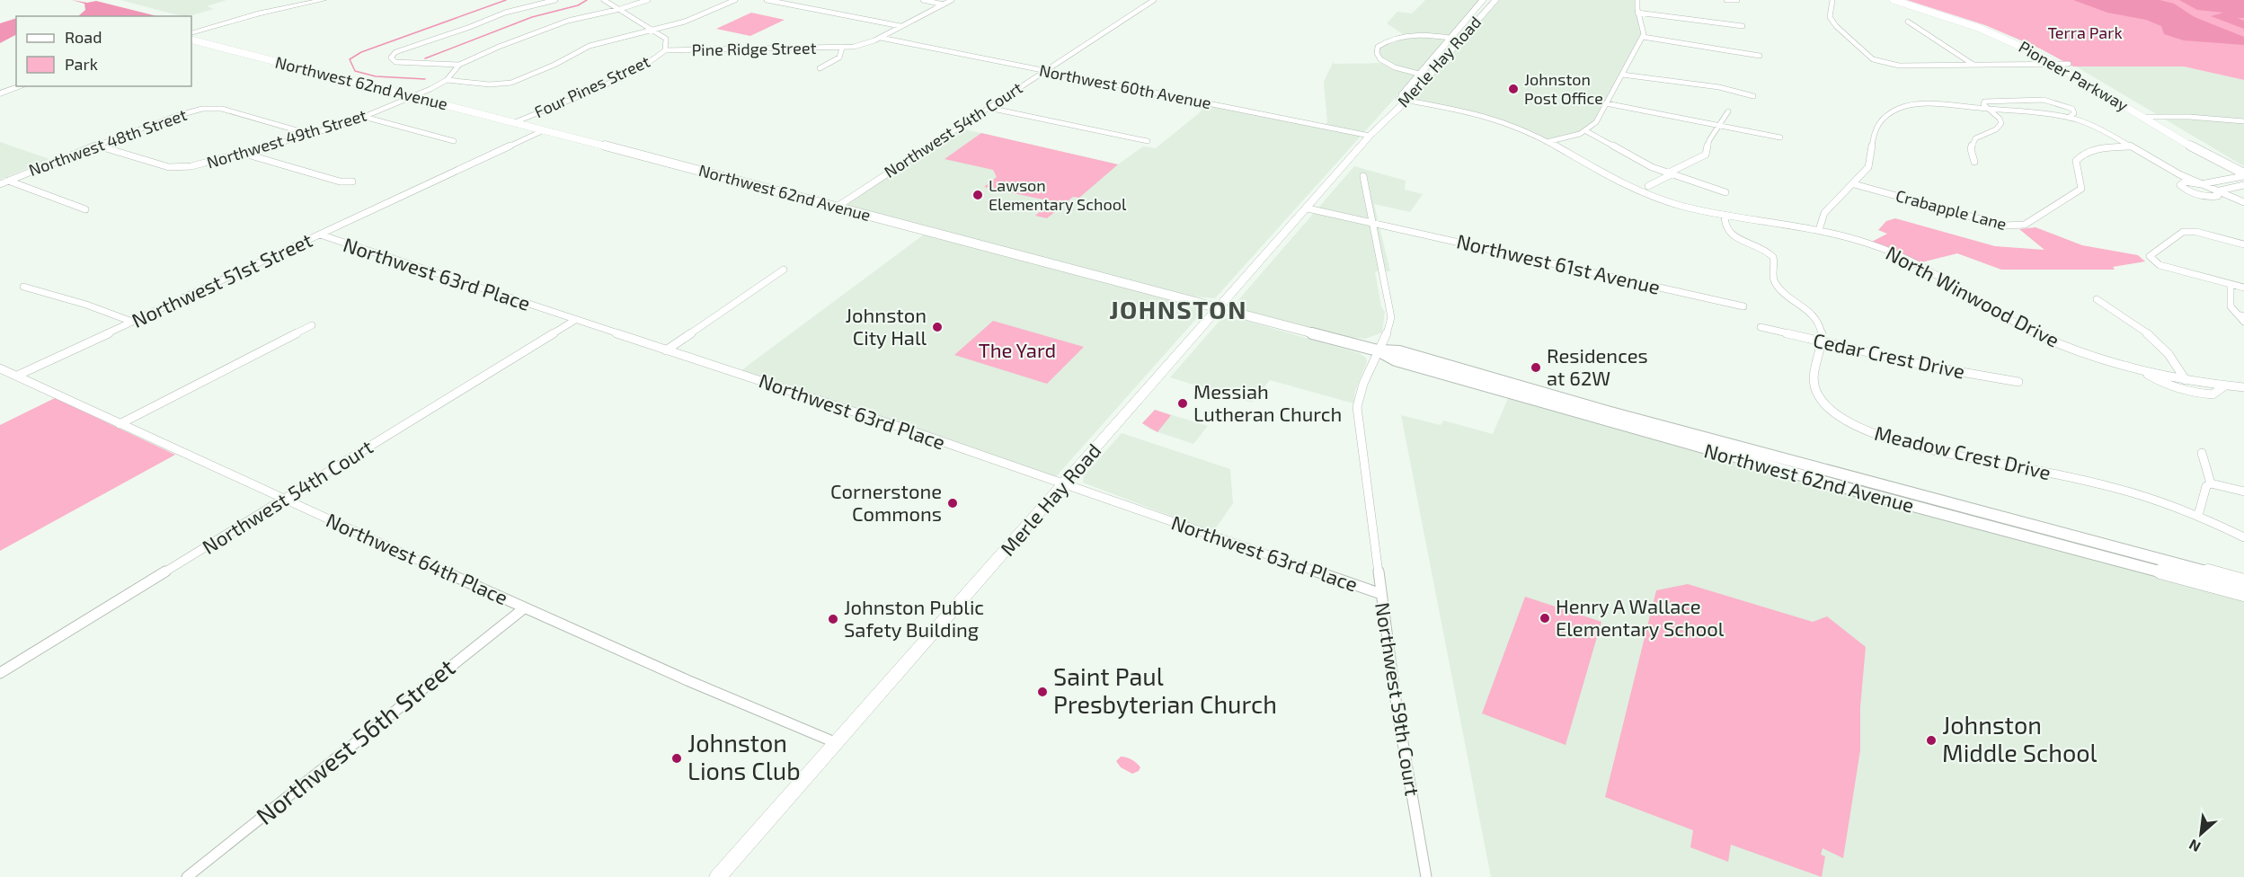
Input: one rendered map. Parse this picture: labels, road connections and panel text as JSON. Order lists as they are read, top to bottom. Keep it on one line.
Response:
{"streets":{"main road":["Merle Hay Road"],"street":["Pine Ridge Street","Pioneer Parkway","Northwest 62nd Avenue","Four Pines Street","Northwest 60th Avenue","Northwest 54th Court","Northwest 49th Street","Northwest 48th Street","Crabapple Lane","Northwest 61st Avenue","Northwest 63rd Place","Northwest 51st Street","North Winwood Drive","Cedar Crest Drive","Meadow Crest Drive","Northwest 64th Place","Northwest 59th Court","Northwest 56th Street"]},"crossings":[["Pine Ridge Street","Four Pines Street"],["Pine Ridge Street","Northwest 60th Avenue"],["Merle Hay Road","Northwest 62nd Avenue"],["Merle Hay Road","Northwest 60th Avenue"],["Merle Hay Road","Northwest 61st Avenue"],["Merle Hay Road","Northwest 63rd Place"],["Merle Hay Road","North Winwood Drive"],["Merle Hay Road","Northwest 64th Place"],["Northwest 62nd Avenue","Four Pines Street"],["Northwest 62nd Avenue","Northwest 54th Court"],["Northwest 62nd Avenue","Northwest 49th Street"],["Northwest 62nd Avenue","Northwest 51st Street"],["Northwest 62nd Avenue","Northwest 59th Court"],["Four Pines Street","Northwest 49th Street"],["Northwest 60th Avenue","Northwest 54th Court"],["Northwest 54th Court","Northwest 63rd Place"],["Northwest 54th Court","Northwest 64th Place"],["Northwest 49th Street","Northwest 48th Street"],["Northwest 61st Avenue","Northwest 59th Court"],["Northwest 63rd Place","Northwest 51st Street"],["Northwest 63rd Place","Northwest 59th Court"],["Northwest 51st Street","Northwest 64th Place"],["Cedar Crest Drive","Meadow Crest Drive"],["Northwest 64th Place","Northwest 56th Street"]],"districts":["JOHNSTON"],"parks":["Terra Park","The Yard"],"places":["Johnston Post Office","Lawson Elementary School","Johnston City Hall","Residences at 62W","Messiah Lutheran Church","Cornerstone Commons","Henry A Wallace Elementary School","Johnston Public Safety Building","Saint Paul Presbyterian Church","Johnston Middle School","Johnston Lions Club"],"legend":["Road","Park"],"north":"bottom left"}
